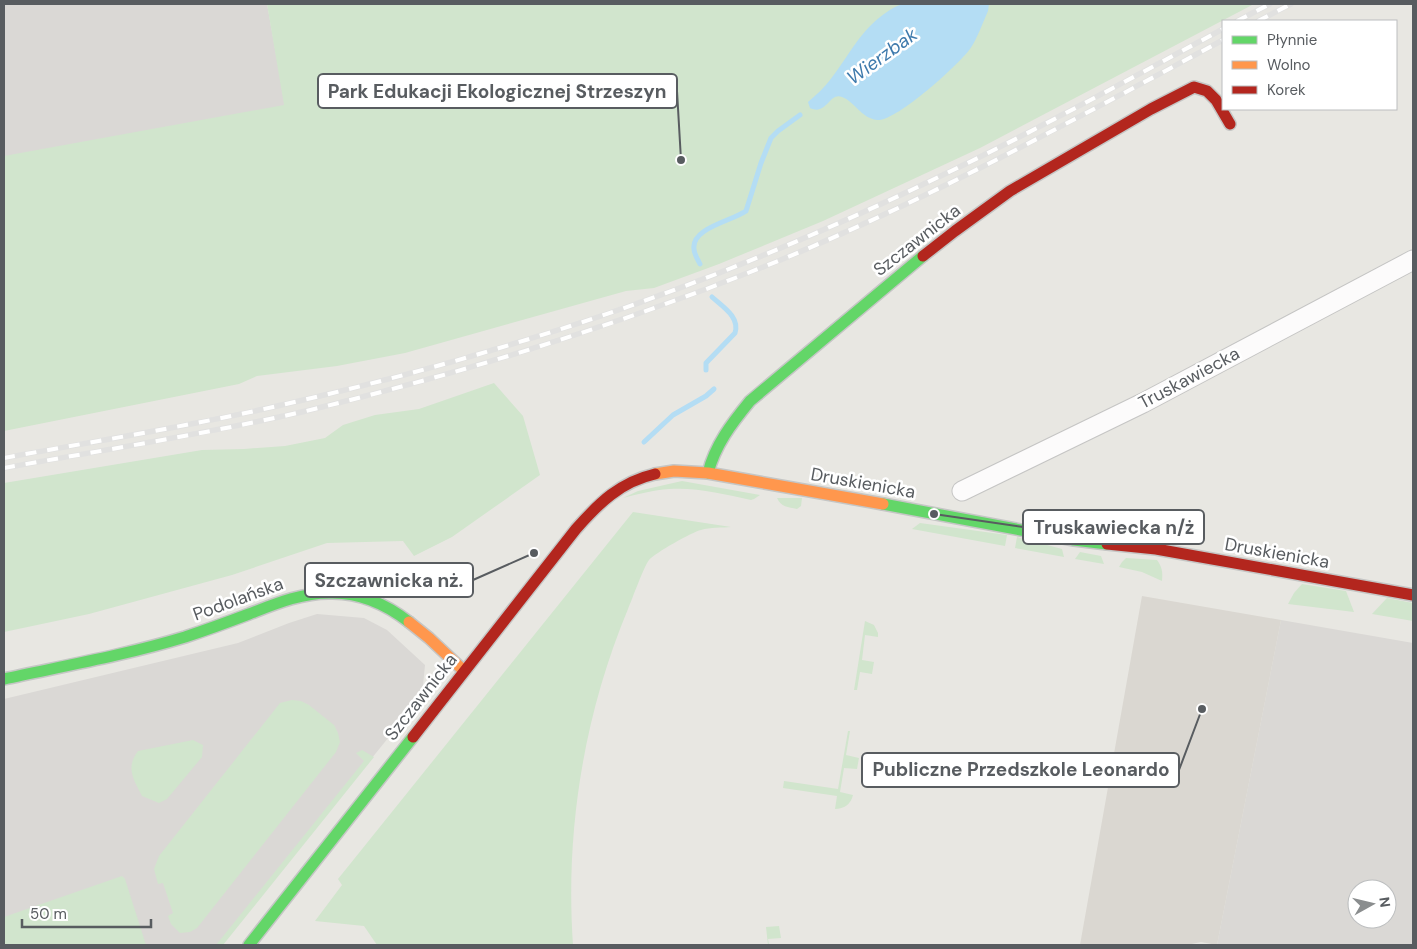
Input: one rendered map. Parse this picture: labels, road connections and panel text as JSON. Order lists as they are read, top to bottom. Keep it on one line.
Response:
{"streets":{"street":["Szczawnicka","Truskawiecka","Druskienicka","Podolańska"]},"crossings":[["Szczawnicka","Druskienicka"],["Szczawnicka","Podolańska"]],"water":["Wierzbak"],"places":["Park Edukacji Ekologicznej Strzeszyn","Truskawiecka n/ż","Szczawnicka nż.","Publiczne Przedszkole Leonardo"],"legend":["Płynnie","Wolno","Korek"],"scale_bar":"50 m","north":"right"}
